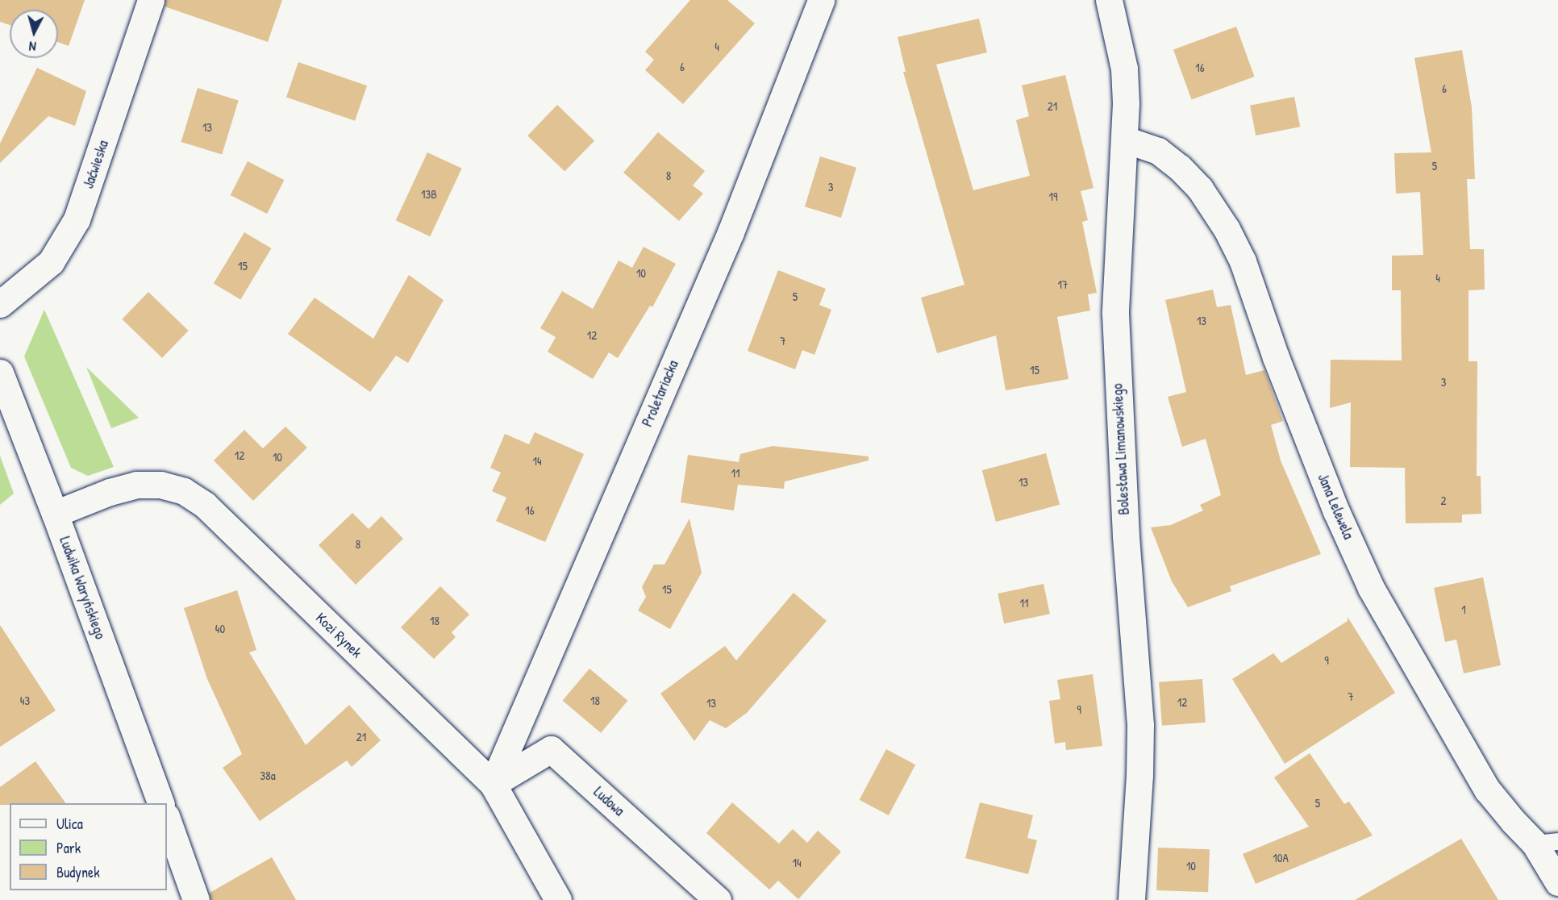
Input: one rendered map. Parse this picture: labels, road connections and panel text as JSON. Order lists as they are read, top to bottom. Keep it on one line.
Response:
{"streets":{"street":["Jaćwieska","Proletariacka","Bolesława Limanowskiego","Jana Lelewela","Ludwika Waryńskiego","Kozi Rynek","Ludowa"]},"crossings":[["Proletariacka","Kozi Rynek"],["Proletariacka","Ludowa"],["Bolesława Limanowskiego","Jana Lelewela"],["Ludwika Waryńskiego","Kozi Rynek"],["Kozi Rynek","Ludowa"]],"house_numbers":["4","6","16","6","21","13","5","8","3","13B","19","15","10","4","17","5","13","12","7","15","3","12","10","14","11","13","2","16","8","15","11","1","18","40","9","7","43","18","12","13","9","21","38a","5","10A","14","10"],"legend":["Ulica","Park","Budynek"],"north":"bottom"}
